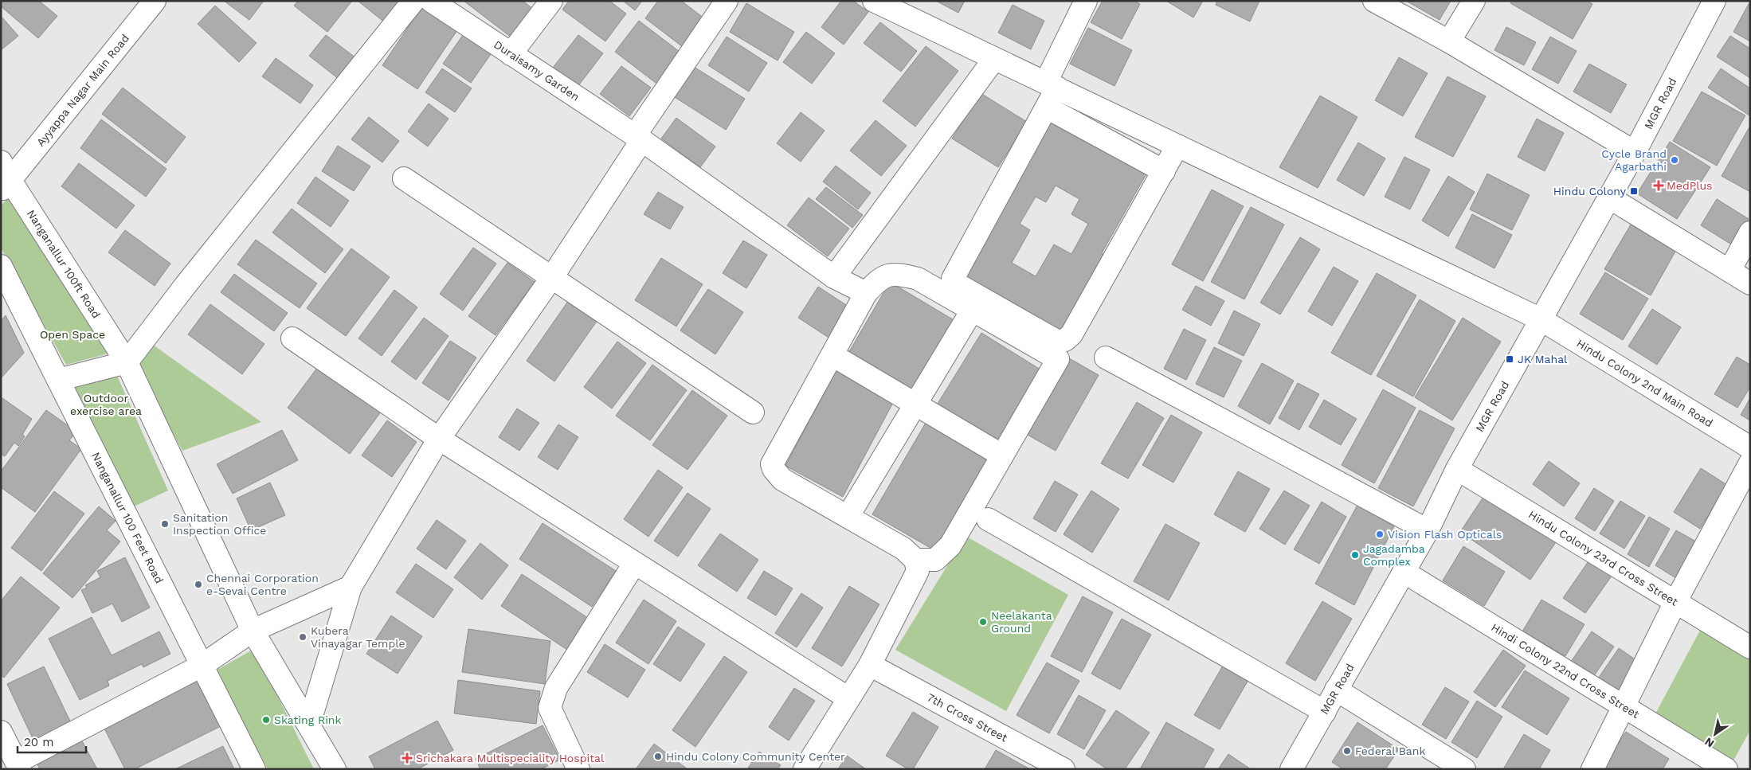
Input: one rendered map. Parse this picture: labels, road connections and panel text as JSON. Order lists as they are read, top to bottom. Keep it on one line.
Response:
{"streets":{"street":["Duraisamy Garden","Ayyappa Nagar Main Road","MGR Road","Nanganallur 100ft Road","Hindu Colony 2nd Main Road","Nanganallur 100 Feet Road","Hindu Colony 23rd Cross Street","Hindi Colony 22nd Cross Street","7th Cross Street"]},"crossings":[["Ayyappa Nagar Main Road","Nanganallur 100ft Road"],["MGR Road","Hindu Colony 2nd Main Road"],["MGR Road","Hindu Colony 23rd Cross Street"],["MGR Road","Hindi Colony 22nd Cross Street"]],"parks":["Open Space","Outdoor exercise area"],"places":{"other":["Cycle Brand Agarbathi","Sanitation Inspection Office","Vision Flash Opticals","Jagadamba Complex","Chennai Corporation e-Sevai Centre","Neelakanta Ground","Kubera Vinayagar Temple","Skating Rink","Federal Bank","Hindu Colony Community Center"],"health":["MedPlus","Srichakara Multispeciality Hospital"],"transit":["Hindu Colony","JK Mahal"]},"scale_bar":"20 m","north":"bottom left"}
